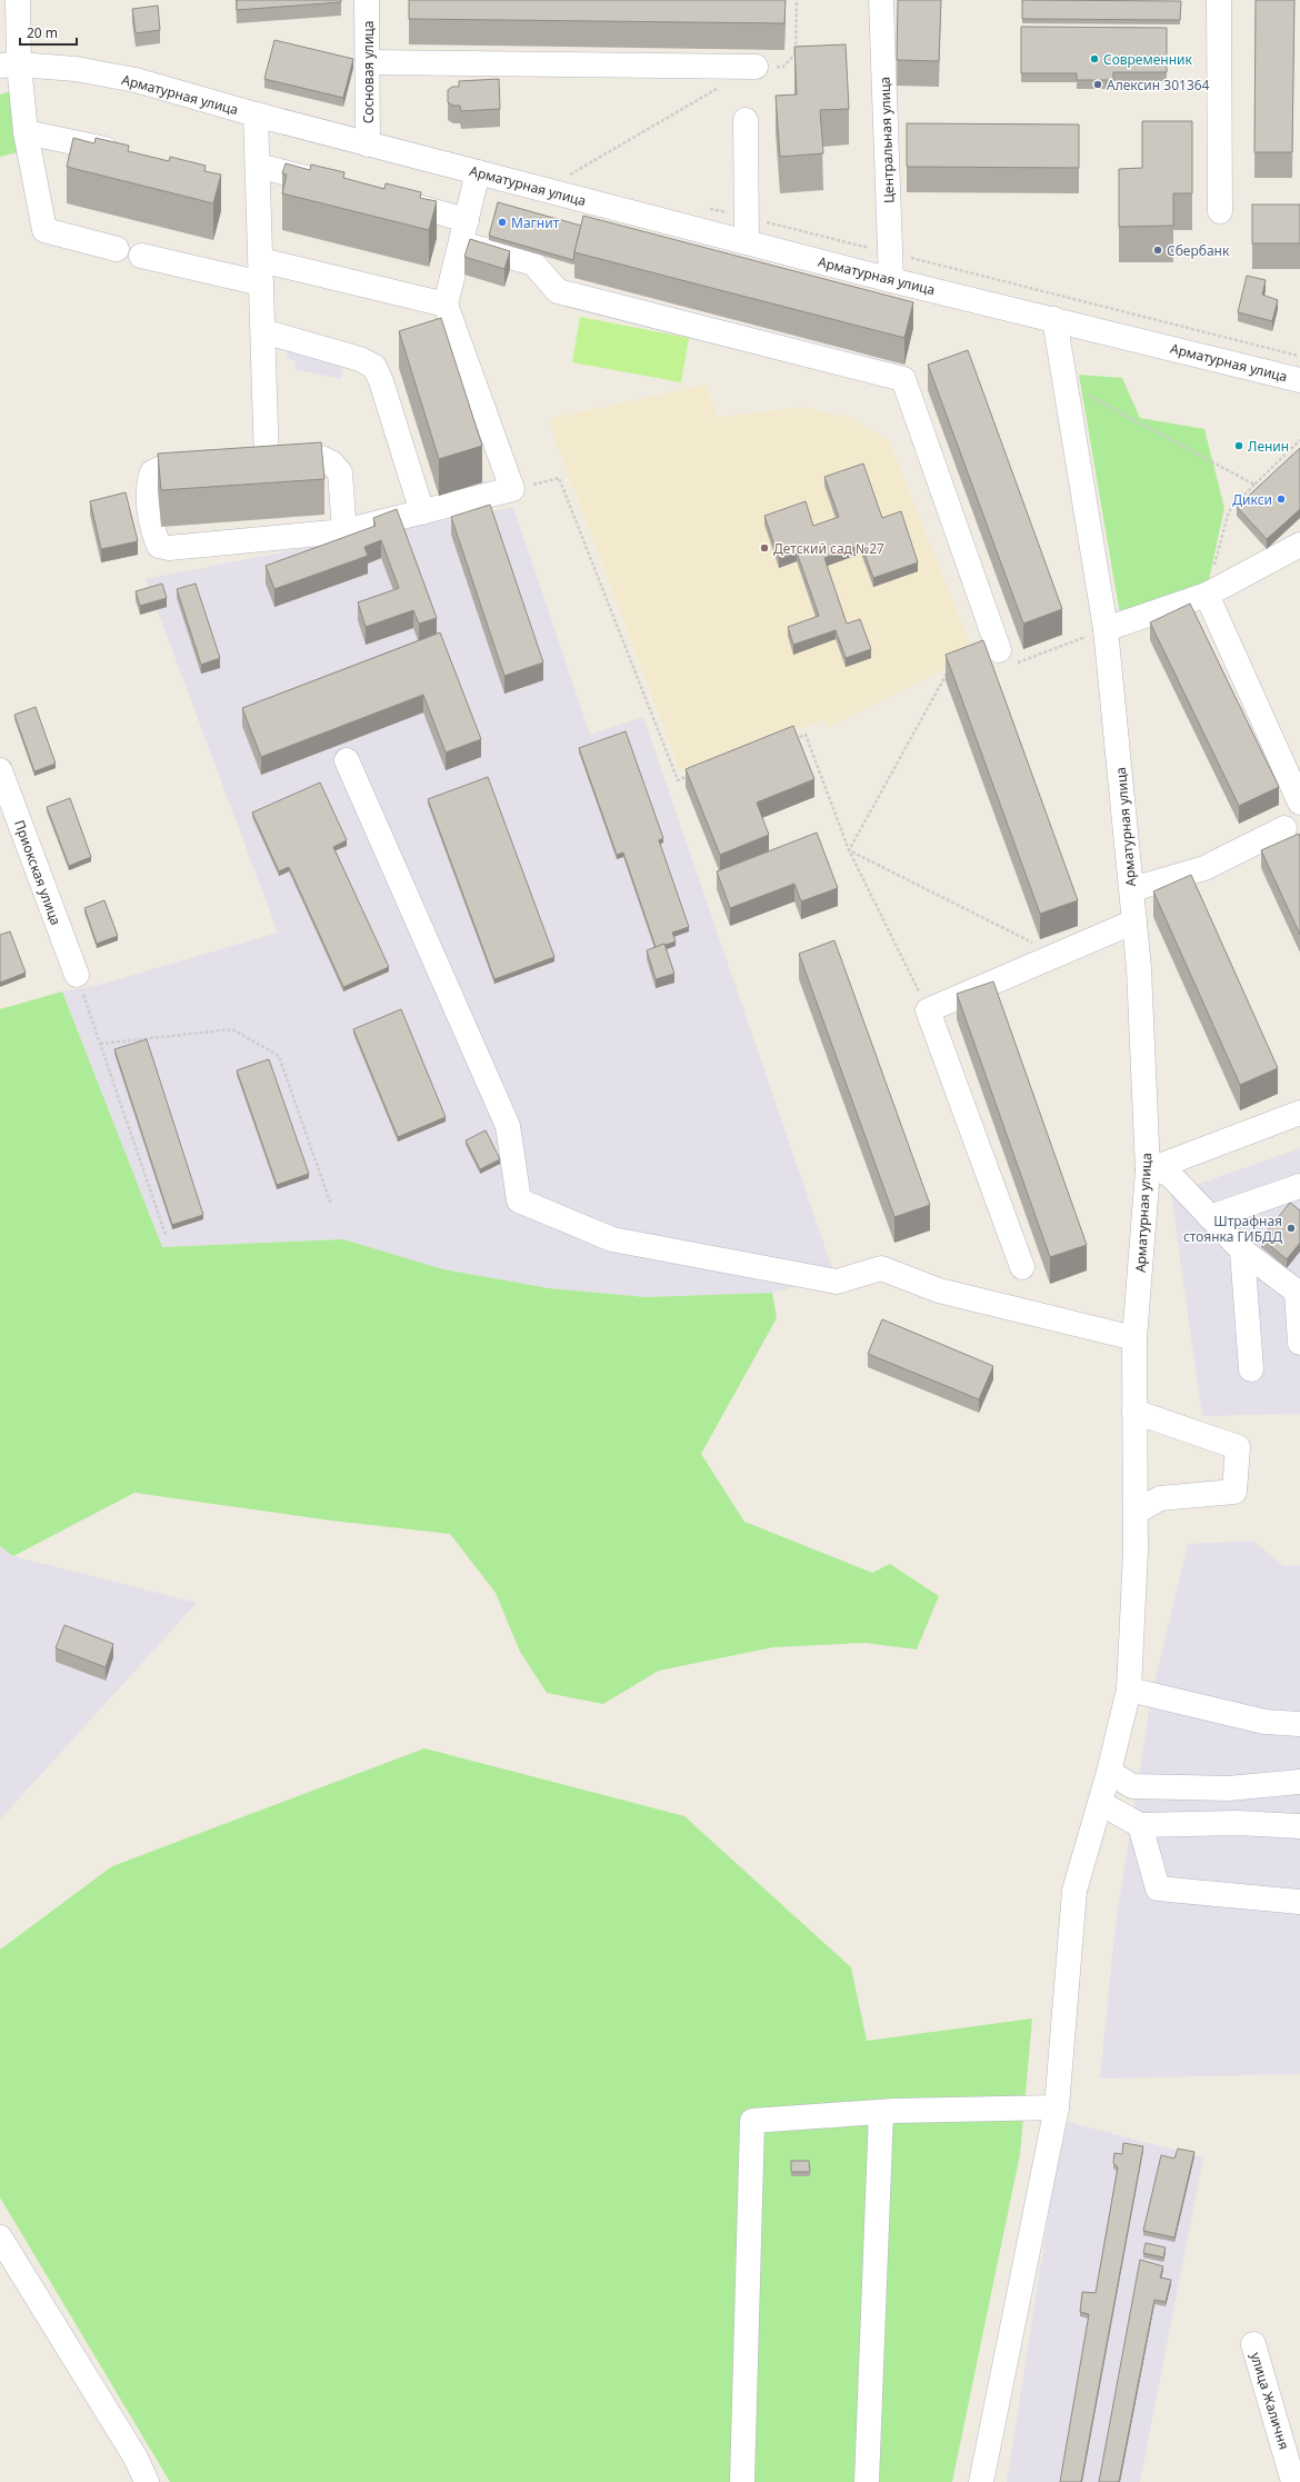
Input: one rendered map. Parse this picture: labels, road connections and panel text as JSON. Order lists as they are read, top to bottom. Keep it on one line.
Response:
{"streets":{"street":["Сосновая улица","Арматурная улица","Центральная улица","Приокская улица","улица Жаличня"]},"crossings":[["Сосновая улица","Арматурная улица"],["Арматурная улица","Центральная улица"]],"places":["Современник","Алексин 301364","Магнит","Сбербанк","Ленин","Дикси","Детский сад №27","Штрафная стоянка ГИБДД"],"scale_bar":"20 m"}
